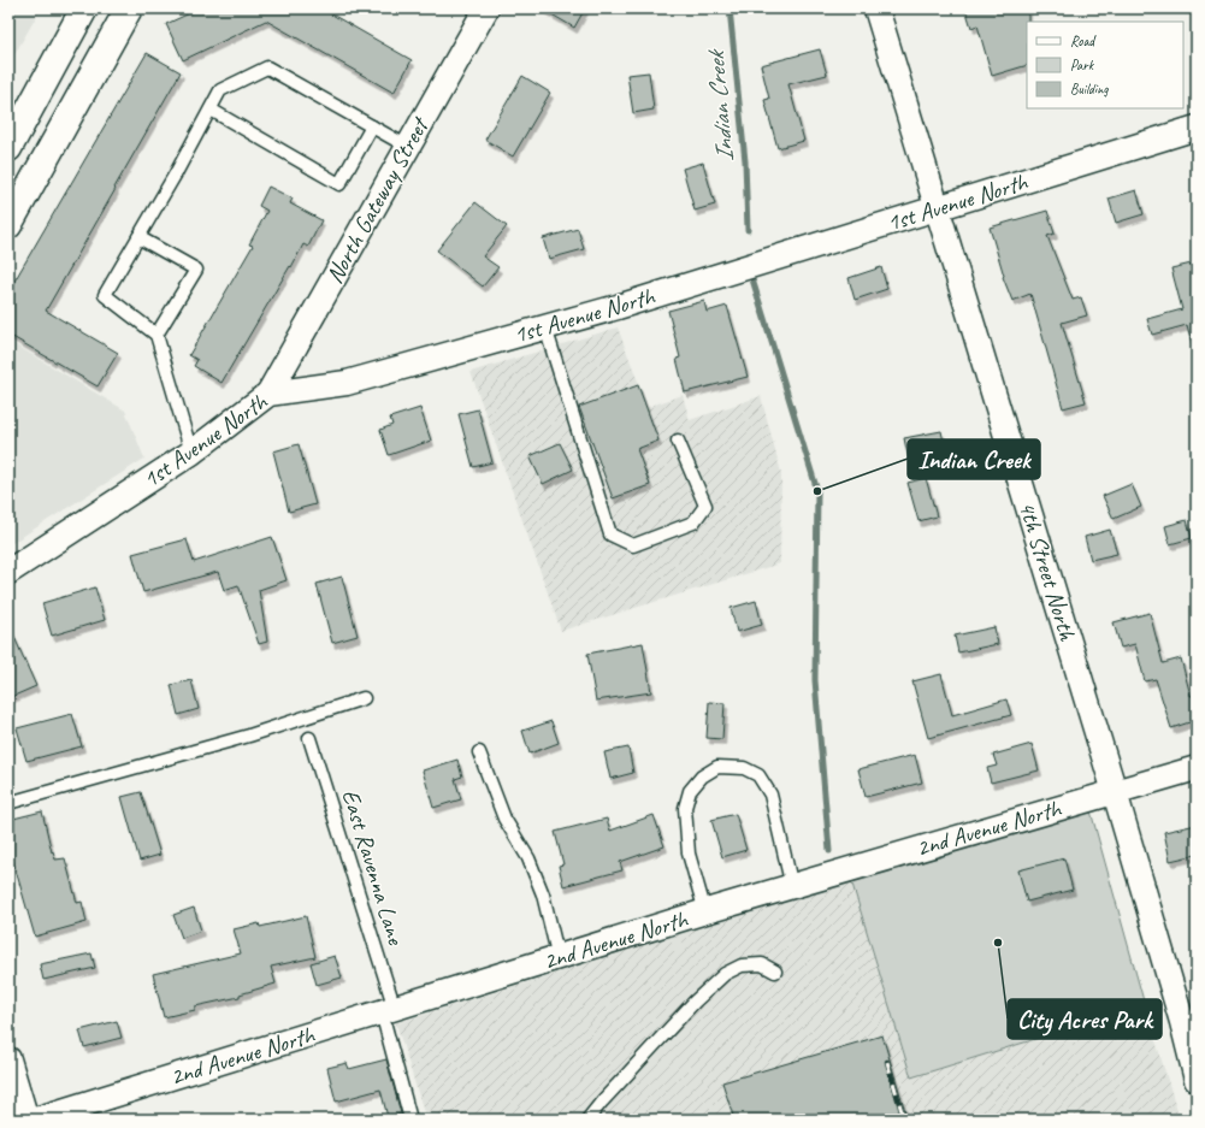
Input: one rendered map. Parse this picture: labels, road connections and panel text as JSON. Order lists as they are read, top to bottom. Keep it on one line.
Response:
{"streets":{"street":["North Gateway Street","1st Avenue North","4th Street North","2nd Avenue North"],"lane":["East Ravenna Lane"]},"crossings":[["North Gateway Street","1st Avenue North"],["1st Avenue North","4th Street North"],["4th Street North","2nd Avenue North"],["2nd Avenue North","East Ravenna Lane"]],"water":["Indian Creek"],"places":["Indian Creek","City Acres Park"],"legend":["Road","Park","Building"]}
